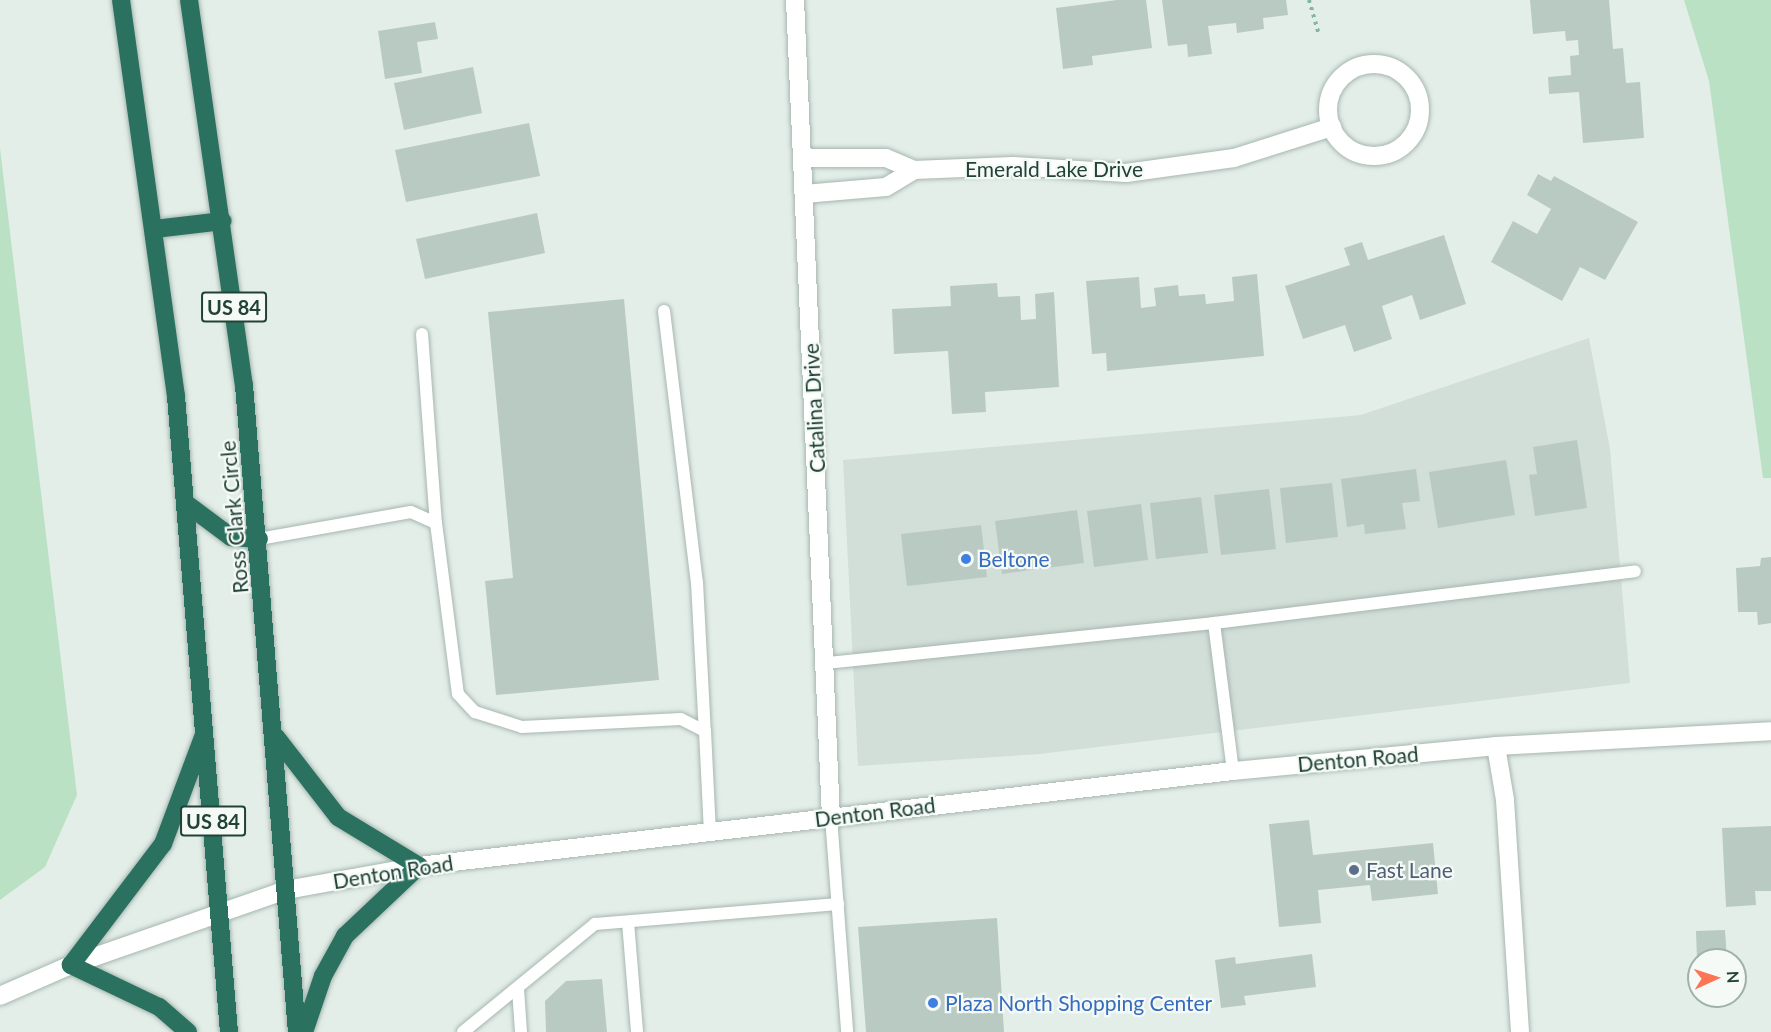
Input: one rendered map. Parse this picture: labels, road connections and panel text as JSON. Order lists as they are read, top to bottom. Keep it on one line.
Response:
{"streets":{"highway":["US 84","Ross Clark Circle"],"street":["Emerald Lake Drive","Catalina Drive","Denton Road"]},"crossings":[["Emerald Lake Drive","Catalina Drive"],["US 84","Denton Road"],["Catalina Drive","Denton Road"],["Ross Clark Circle","Denton Road"]],"places":["Beltone","Fast Lane","Plaza North Shopping Center"],"north":"right"}
